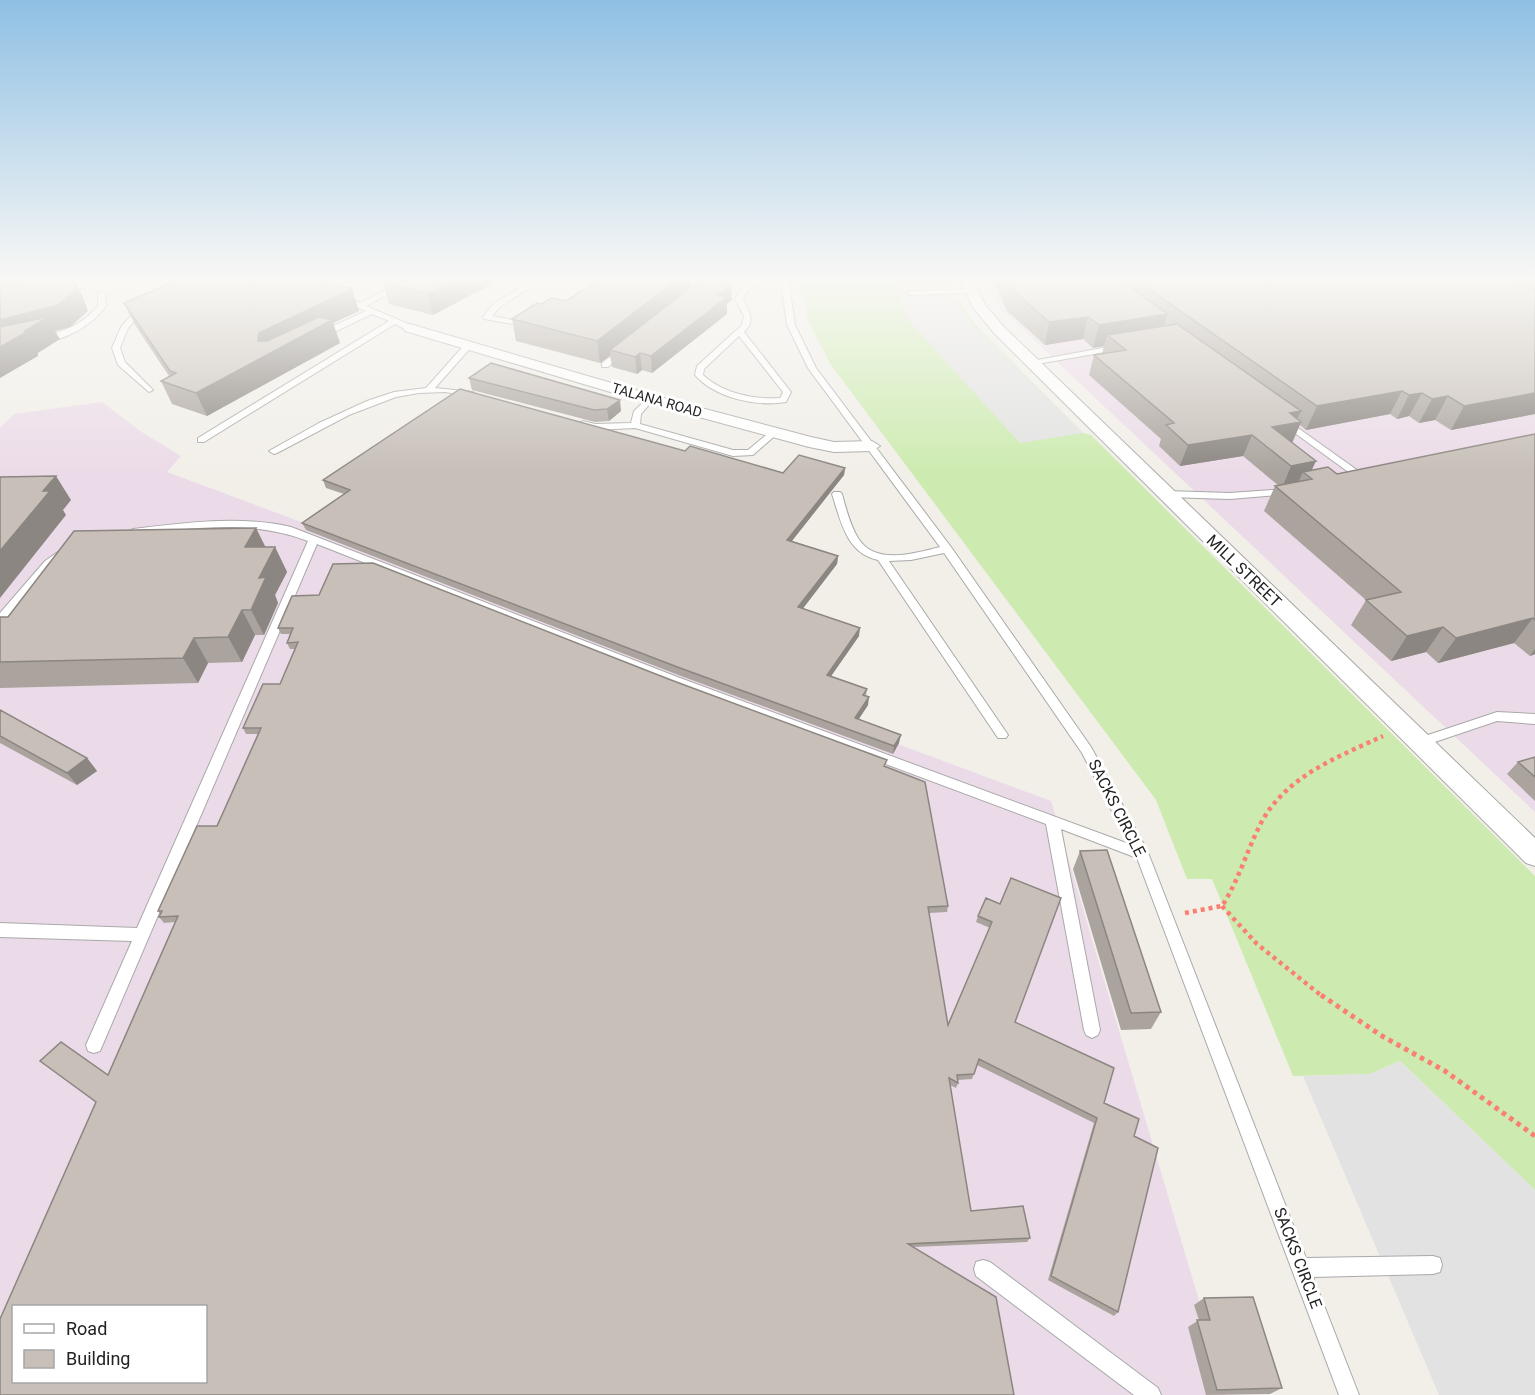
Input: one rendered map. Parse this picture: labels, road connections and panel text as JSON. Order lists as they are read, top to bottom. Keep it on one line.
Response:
{"streets":{"street":["TALANA ROAD","MILL STREET"],"lane":["SACKS CIRCLE"]},"crossings":[["TALANA ROAD","SACKS CIRCLE"]],"legend":["Road","Building"]}
